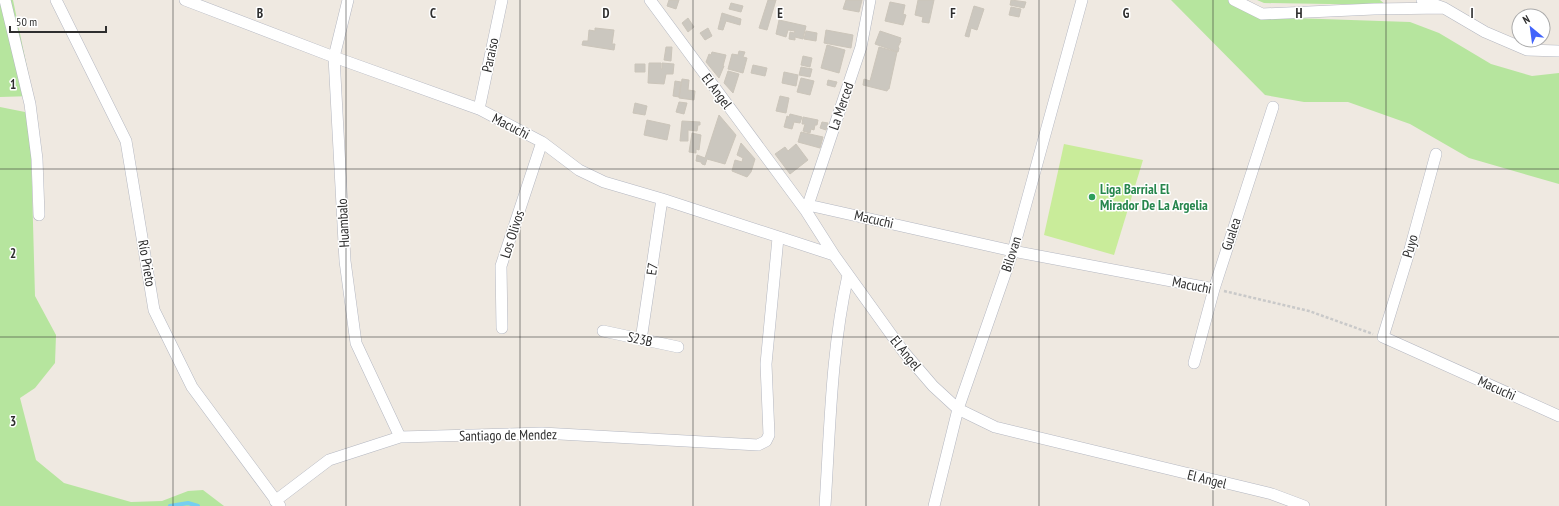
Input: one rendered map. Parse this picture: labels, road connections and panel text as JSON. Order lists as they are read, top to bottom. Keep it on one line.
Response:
{"streets":{"street":["Paraiso","El Angel","La Merced","Macuchi","Huambalo","Los Olivos","Gualea","Puyo","Bilovan","Río Prieto","E7","S23B","Santiago de Mendez"]},"crossings":[["Paraiso","Macuchi"],["El Angel","La Merced"],["El Angel","Macuchi"],["El Angel","Bilovan"],["La Merced","Macuchi"],["Macuchi","Huambalo"],["Macuchi","Los Olivos"],["Macuchi","Gualea"],["Macuchi","Puyo"],["Macuchi","Bilovan"],["Macuchi","E7"],["Macuchi","Santiago de Mendez"],["Huambalo","Santiago de Mendez"],["Río Prieto","Santiago de Mendez"],["E7","S23B"]],"places":["Liga Barrial El Mirador De La Argelia"],"scale_bar":"50 m","north":"top left","grid":{"columns":["B","C","D","E","F","G","H","I"],"rows":["1","2","3"]}}
